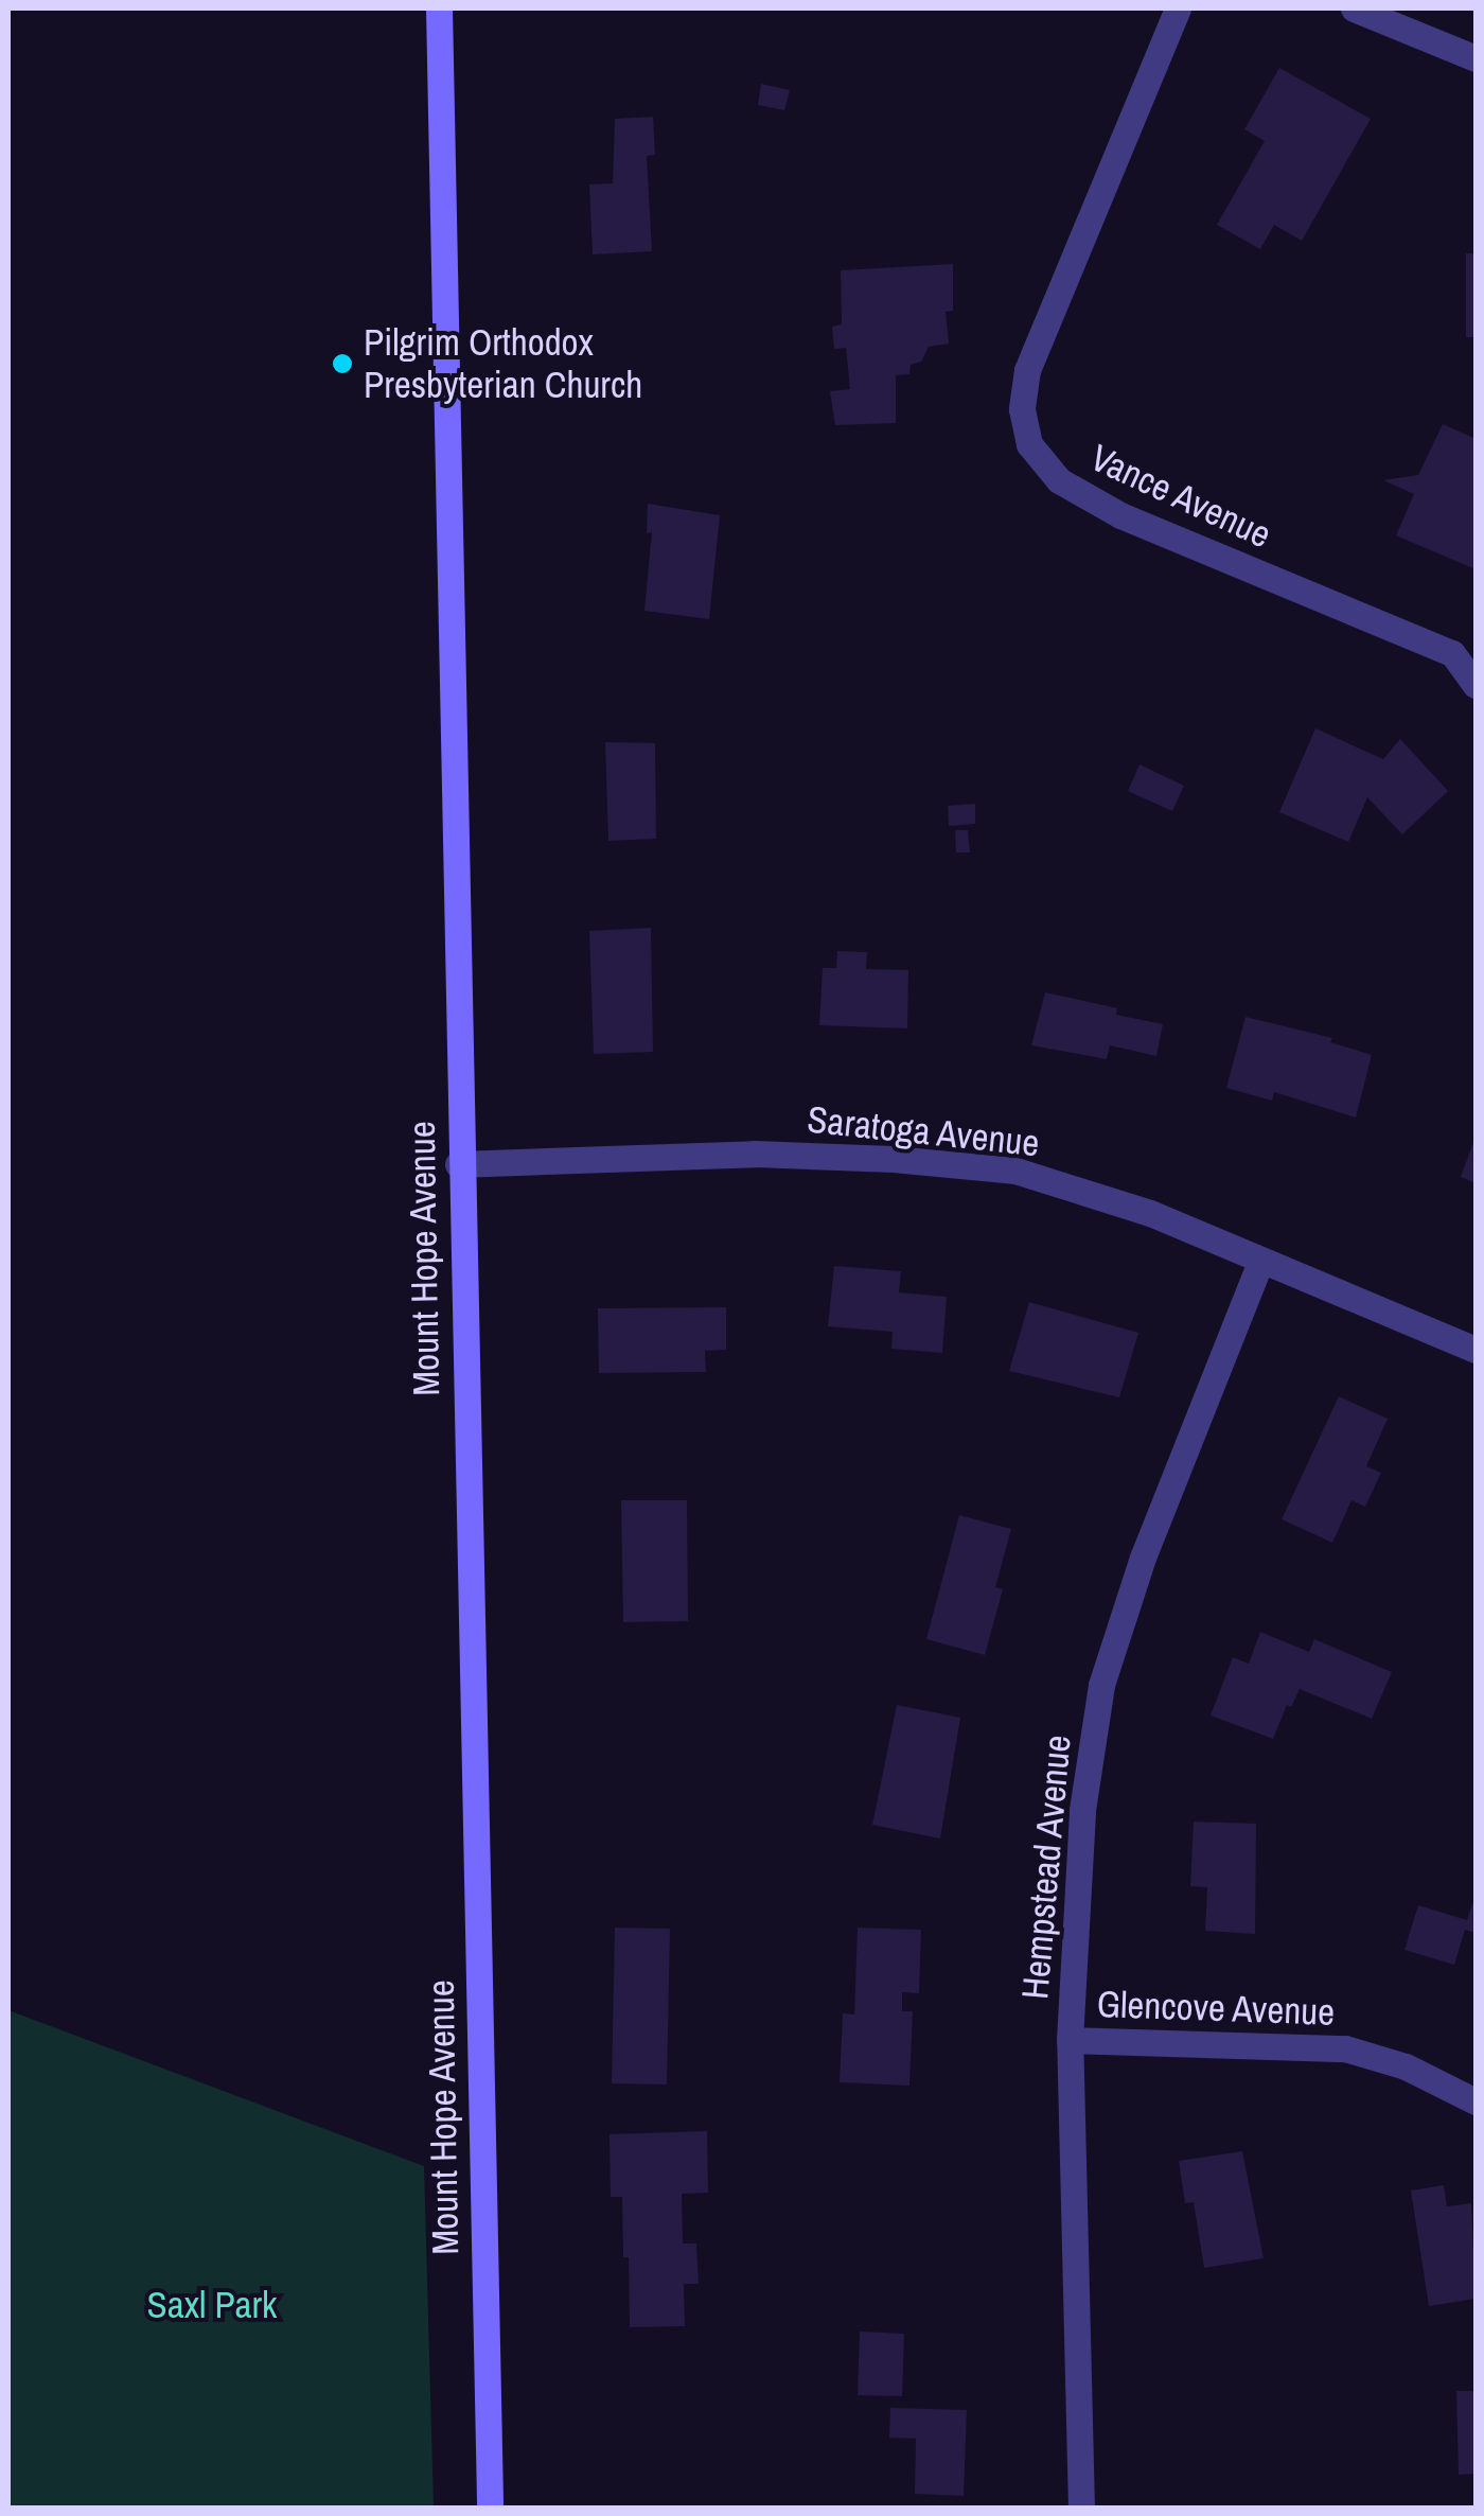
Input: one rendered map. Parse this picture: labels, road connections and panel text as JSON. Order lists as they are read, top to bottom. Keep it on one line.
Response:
{"streets":{"street":["Vance Avenue","Saratoga Avenue","Mount Hope Avenue","Hempstead Avenue","Glencove Avenue"]},"crossings":[["Saratoga Avenue","Mount Hope Avenue"],["Saratoga Avenue","Hempstead Avenue"],["Hempstead Avenue","Glencove Avenue"]],"parks":["Saxl Park"],"places":["Pilgrim Orthodox Presbyterian Church"]}
